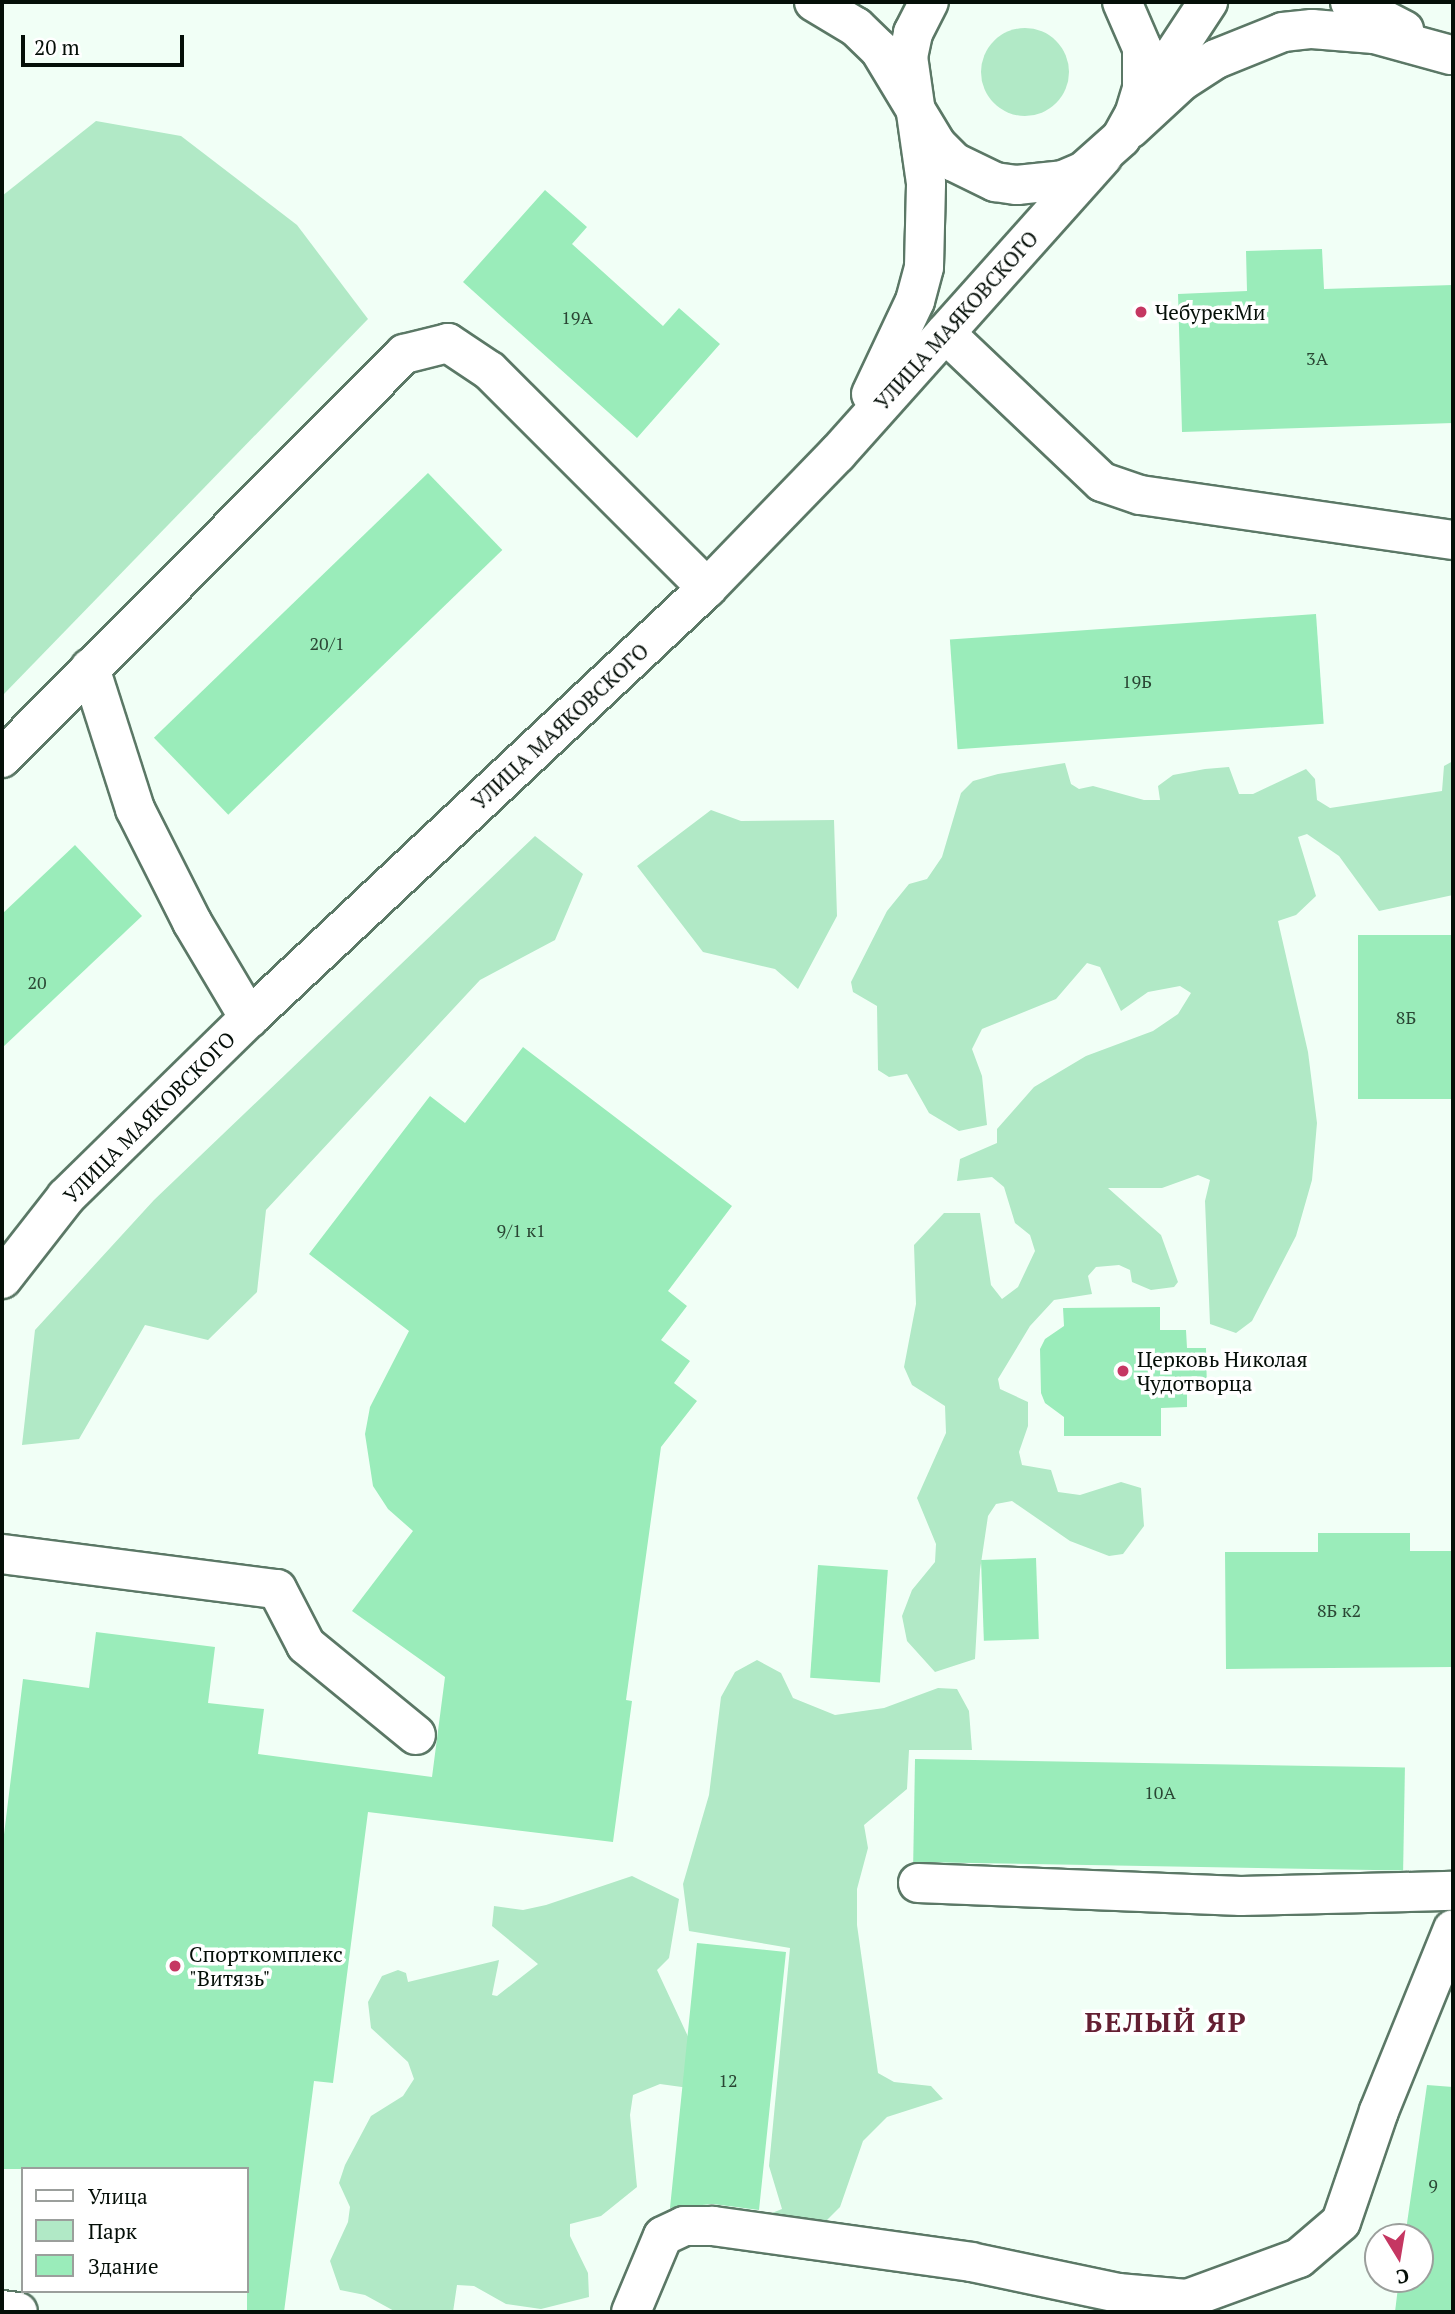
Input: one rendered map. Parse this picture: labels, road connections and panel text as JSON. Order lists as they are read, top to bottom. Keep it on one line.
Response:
{"streets":{"street":["УЛИЦА МАЯКОВСКОГО"]},"districts":["БЕЛЫЙ ЯР"],"places":["ЧебурекМи","Церковь Николая Чудотворца","Спорткомплекс \"Витязь\""],"house_numbers":["19А","3А","20/1","19Б","20","8Б","9/1 к1","8Б к2","10А","12","9"],"legend":["Улица","Парк","Здание"],"scale_bar":"20 m","north":"bottom"}
